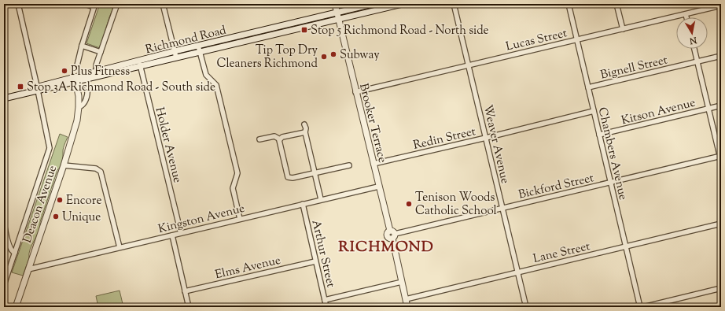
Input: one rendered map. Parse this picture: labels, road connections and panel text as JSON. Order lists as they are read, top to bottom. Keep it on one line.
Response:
{"streets":{"main road":["Richmond Road","Brooker Terrace","Deacon Avenue"],"street":["Lucas Street","Bignell Street","Kitson Avenue","Redin Street","Weaver Avenue","Holder Avenue","Chambers Avenue","Bickford Street","Kingston Avenue","Lane Street","Arthur Street","Elms Avenue"]},"crossings":[["Richmond Road","Brooker Terrace"],["Richmond Road","Holder Avenue"],["Richmond Road","Deacon Avenue"],["Lucas Street","Brooker Terrace"],["Lucas Street","Weaver Avenue"],["Lucas Street","Chambers Avenue"],["Bignell Street","Chambers Avenue"],["Kitson Avenue","Chambers Avenue"],["Brooker Terrace","Redin Street"],["Brooker Terrace","Bickford Street"],["Brooker Terrace","Kingston Avenue"],["Brooker Terrace","Lane Street"],["Redin Street","Weaver Avenue"],["Redin Street","Chambers Avenue"],["Weaver Avenue","Bickford Street"],["Weaver Avenue","Lane Street"],["Holder Avenue","Kingston Avenue"],["Chambers Avenue","Bickford Street"],["Chambers Avenue","Lane Street"],["Deacon Avenue","Kingston Avenue"],["Kingston Avenue","Arthur Street"],["Arthur Street","Elms Avenue"]],"districts":["RICHMOND"],"places":{"transit":["Stop 5 Richmond Road - North side","Stop 3A Richmond Road - South side"],"other":["Subway","Tip Top Dry Cleaners Richmond","Plus Fitness","Encore","Tenison Woods Catholic School","Unique"]},"north":"bottom"}
